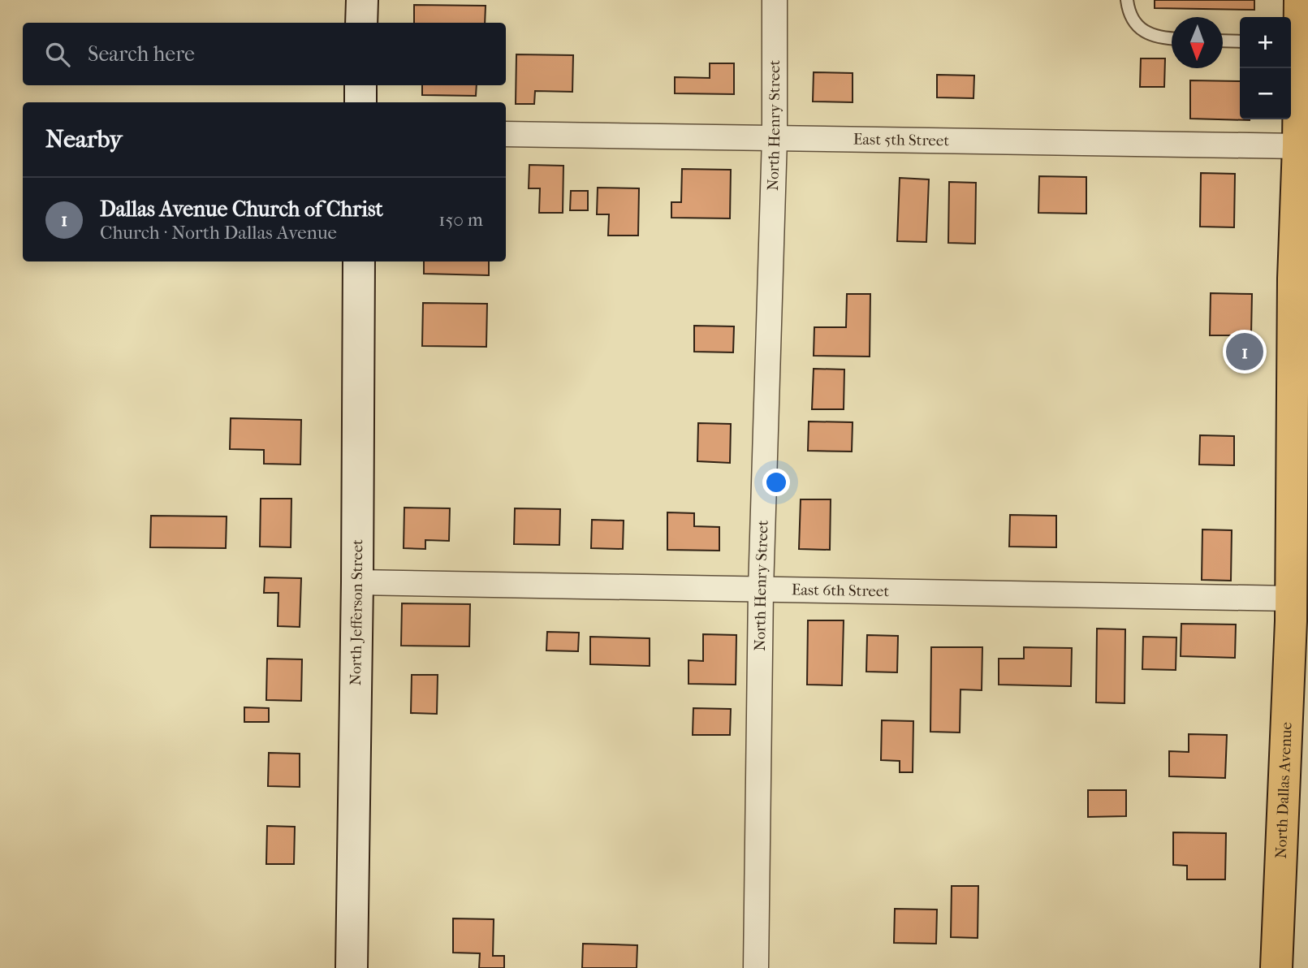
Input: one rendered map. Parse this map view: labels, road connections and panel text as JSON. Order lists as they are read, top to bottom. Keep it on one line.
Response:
{"streets":{"main road":["North Dallas Avenue"],"street":["North Henry Street","East 5th Street","East 6th Street","North Jefferson Street"]},"crossings":[["North Henry Street","East 5th Street"],["North Henry Street","East 6th Street"],["East 5th Street","North Dallas Avenue"],["East 6th Street","North Jefferson Street"],["East 6th Street","North Dallas Avenue"]],"north":"bottom","page":{"map_buttons":["+","−"],"search":"Search here","heading":"Nearby","list":[{"mark":"1","name":"Dallas Avenue Church of Christ","note":"Church · North Dallas Avenue","value":"150 m"}],"pins":"1"}}
